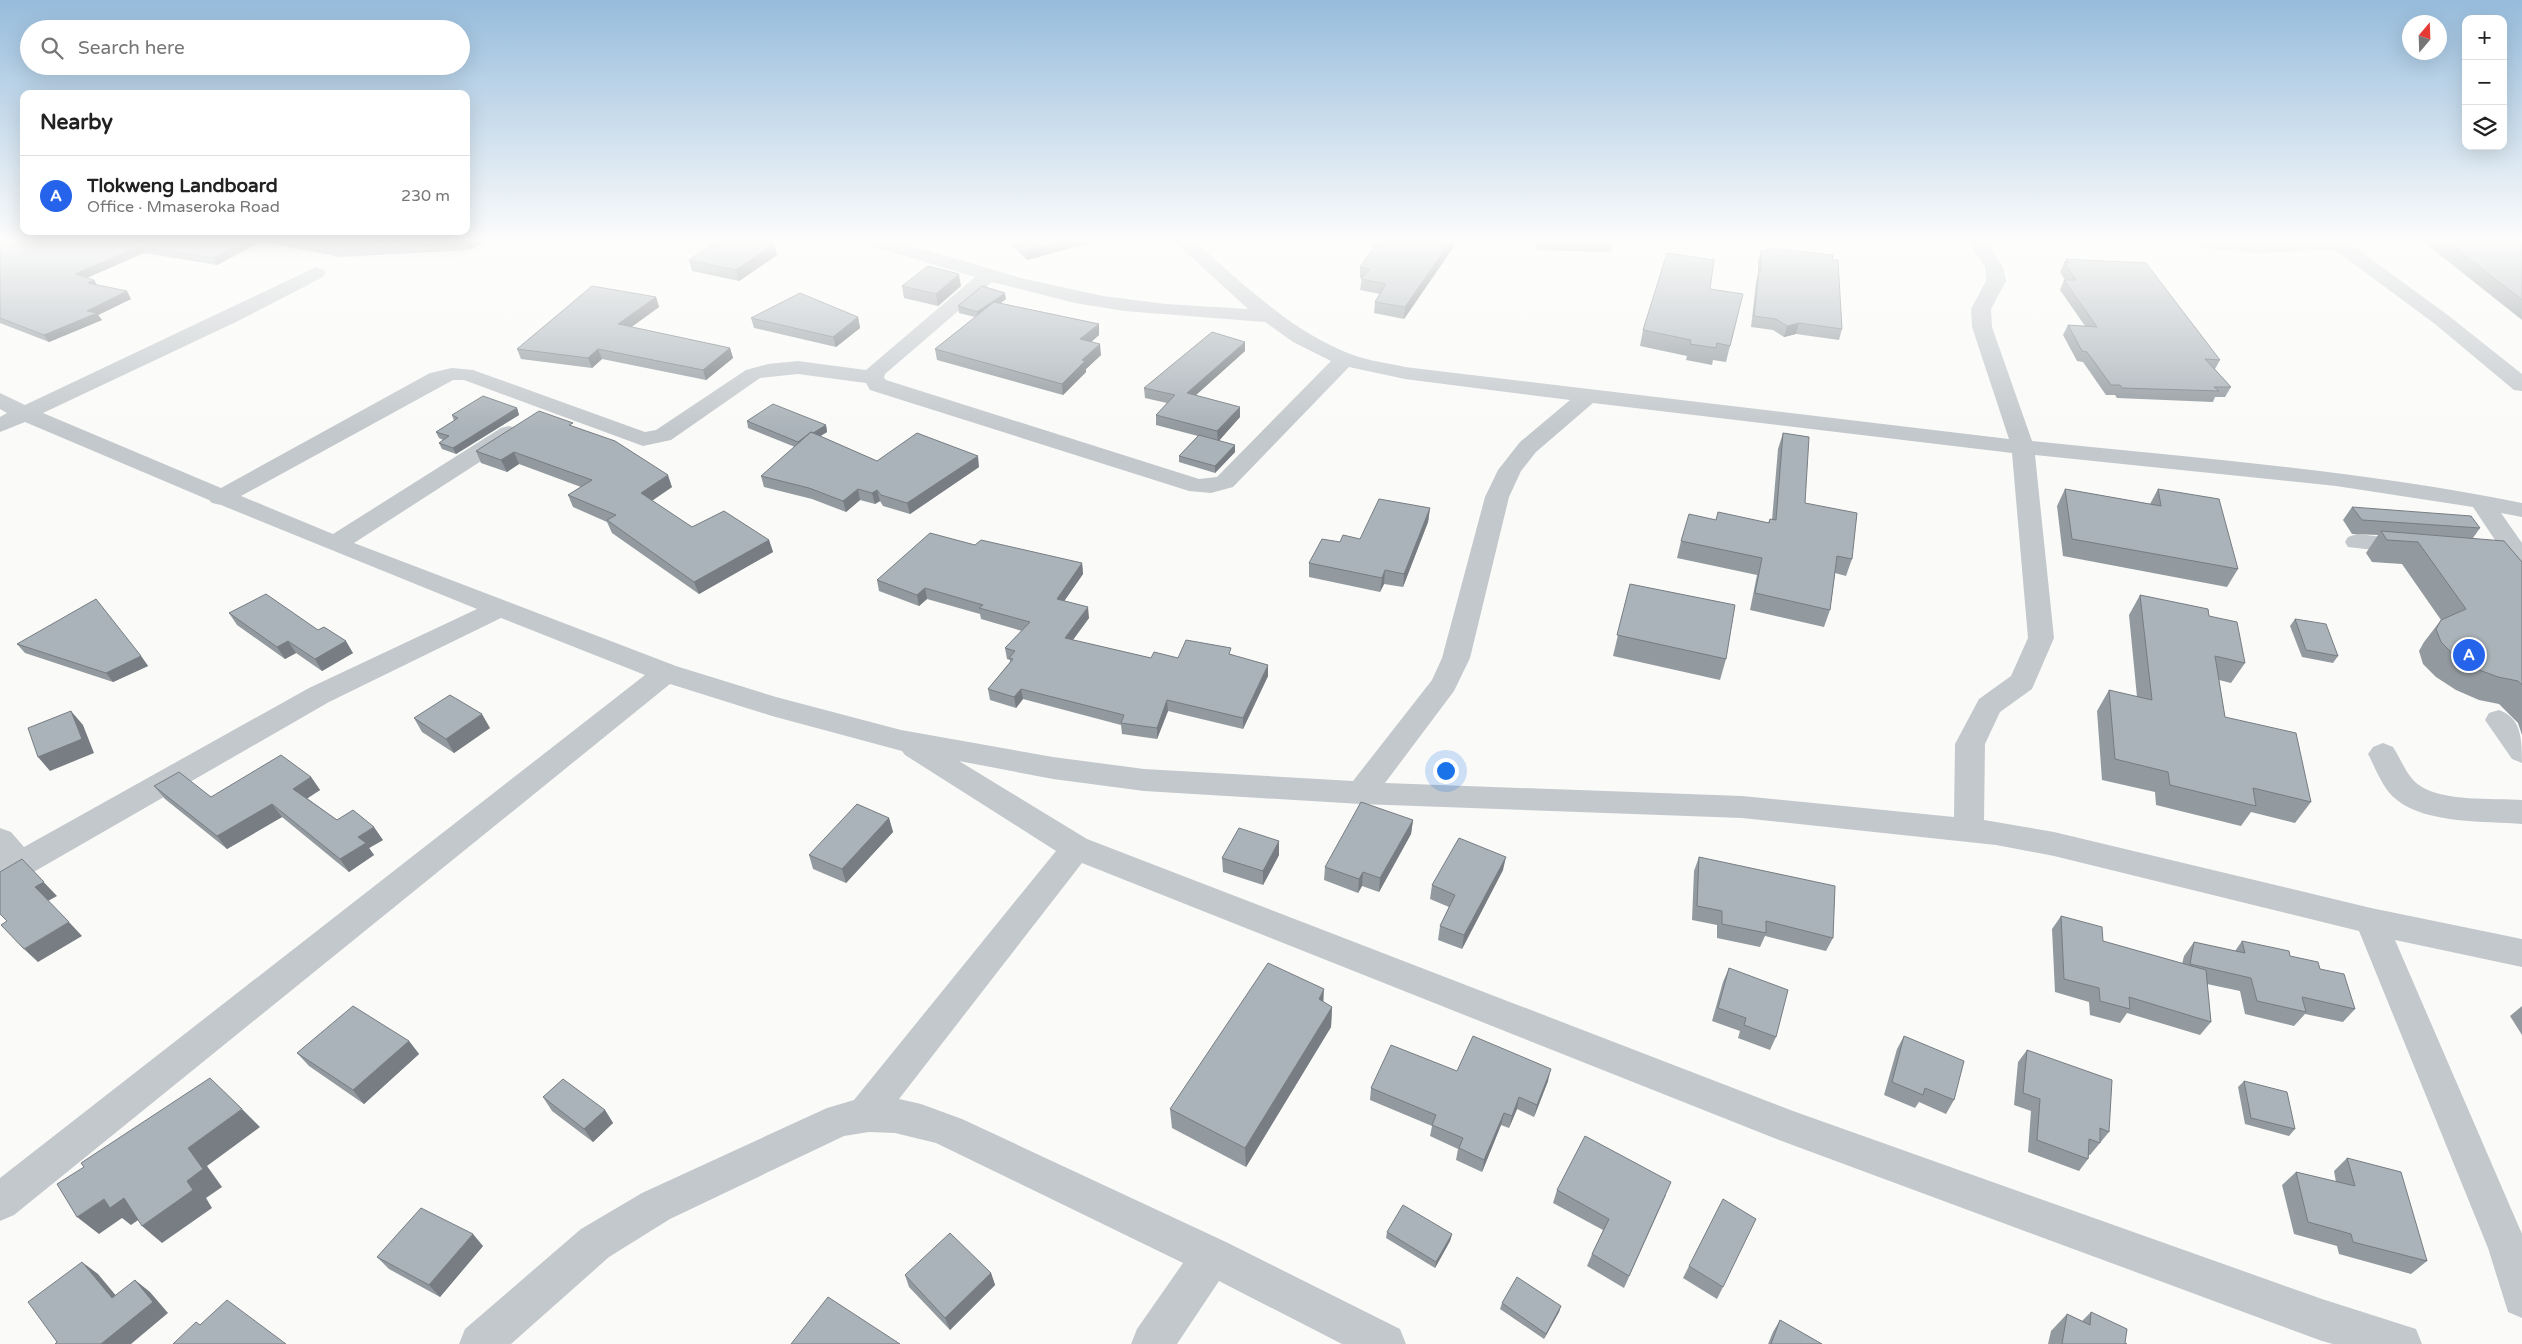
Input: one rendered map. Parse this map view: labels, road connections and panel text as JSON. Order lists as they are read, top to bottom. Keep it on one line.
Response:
{"north":"top","page":{"map_buttons":["+","−"],"search":"Search here","heading":"Nearby","list":[{"mark":"A","name":"Tlokweng Landboard","note":"Office · Mmaseroka Road","value":"230 m"}],"pins":"A"}}
